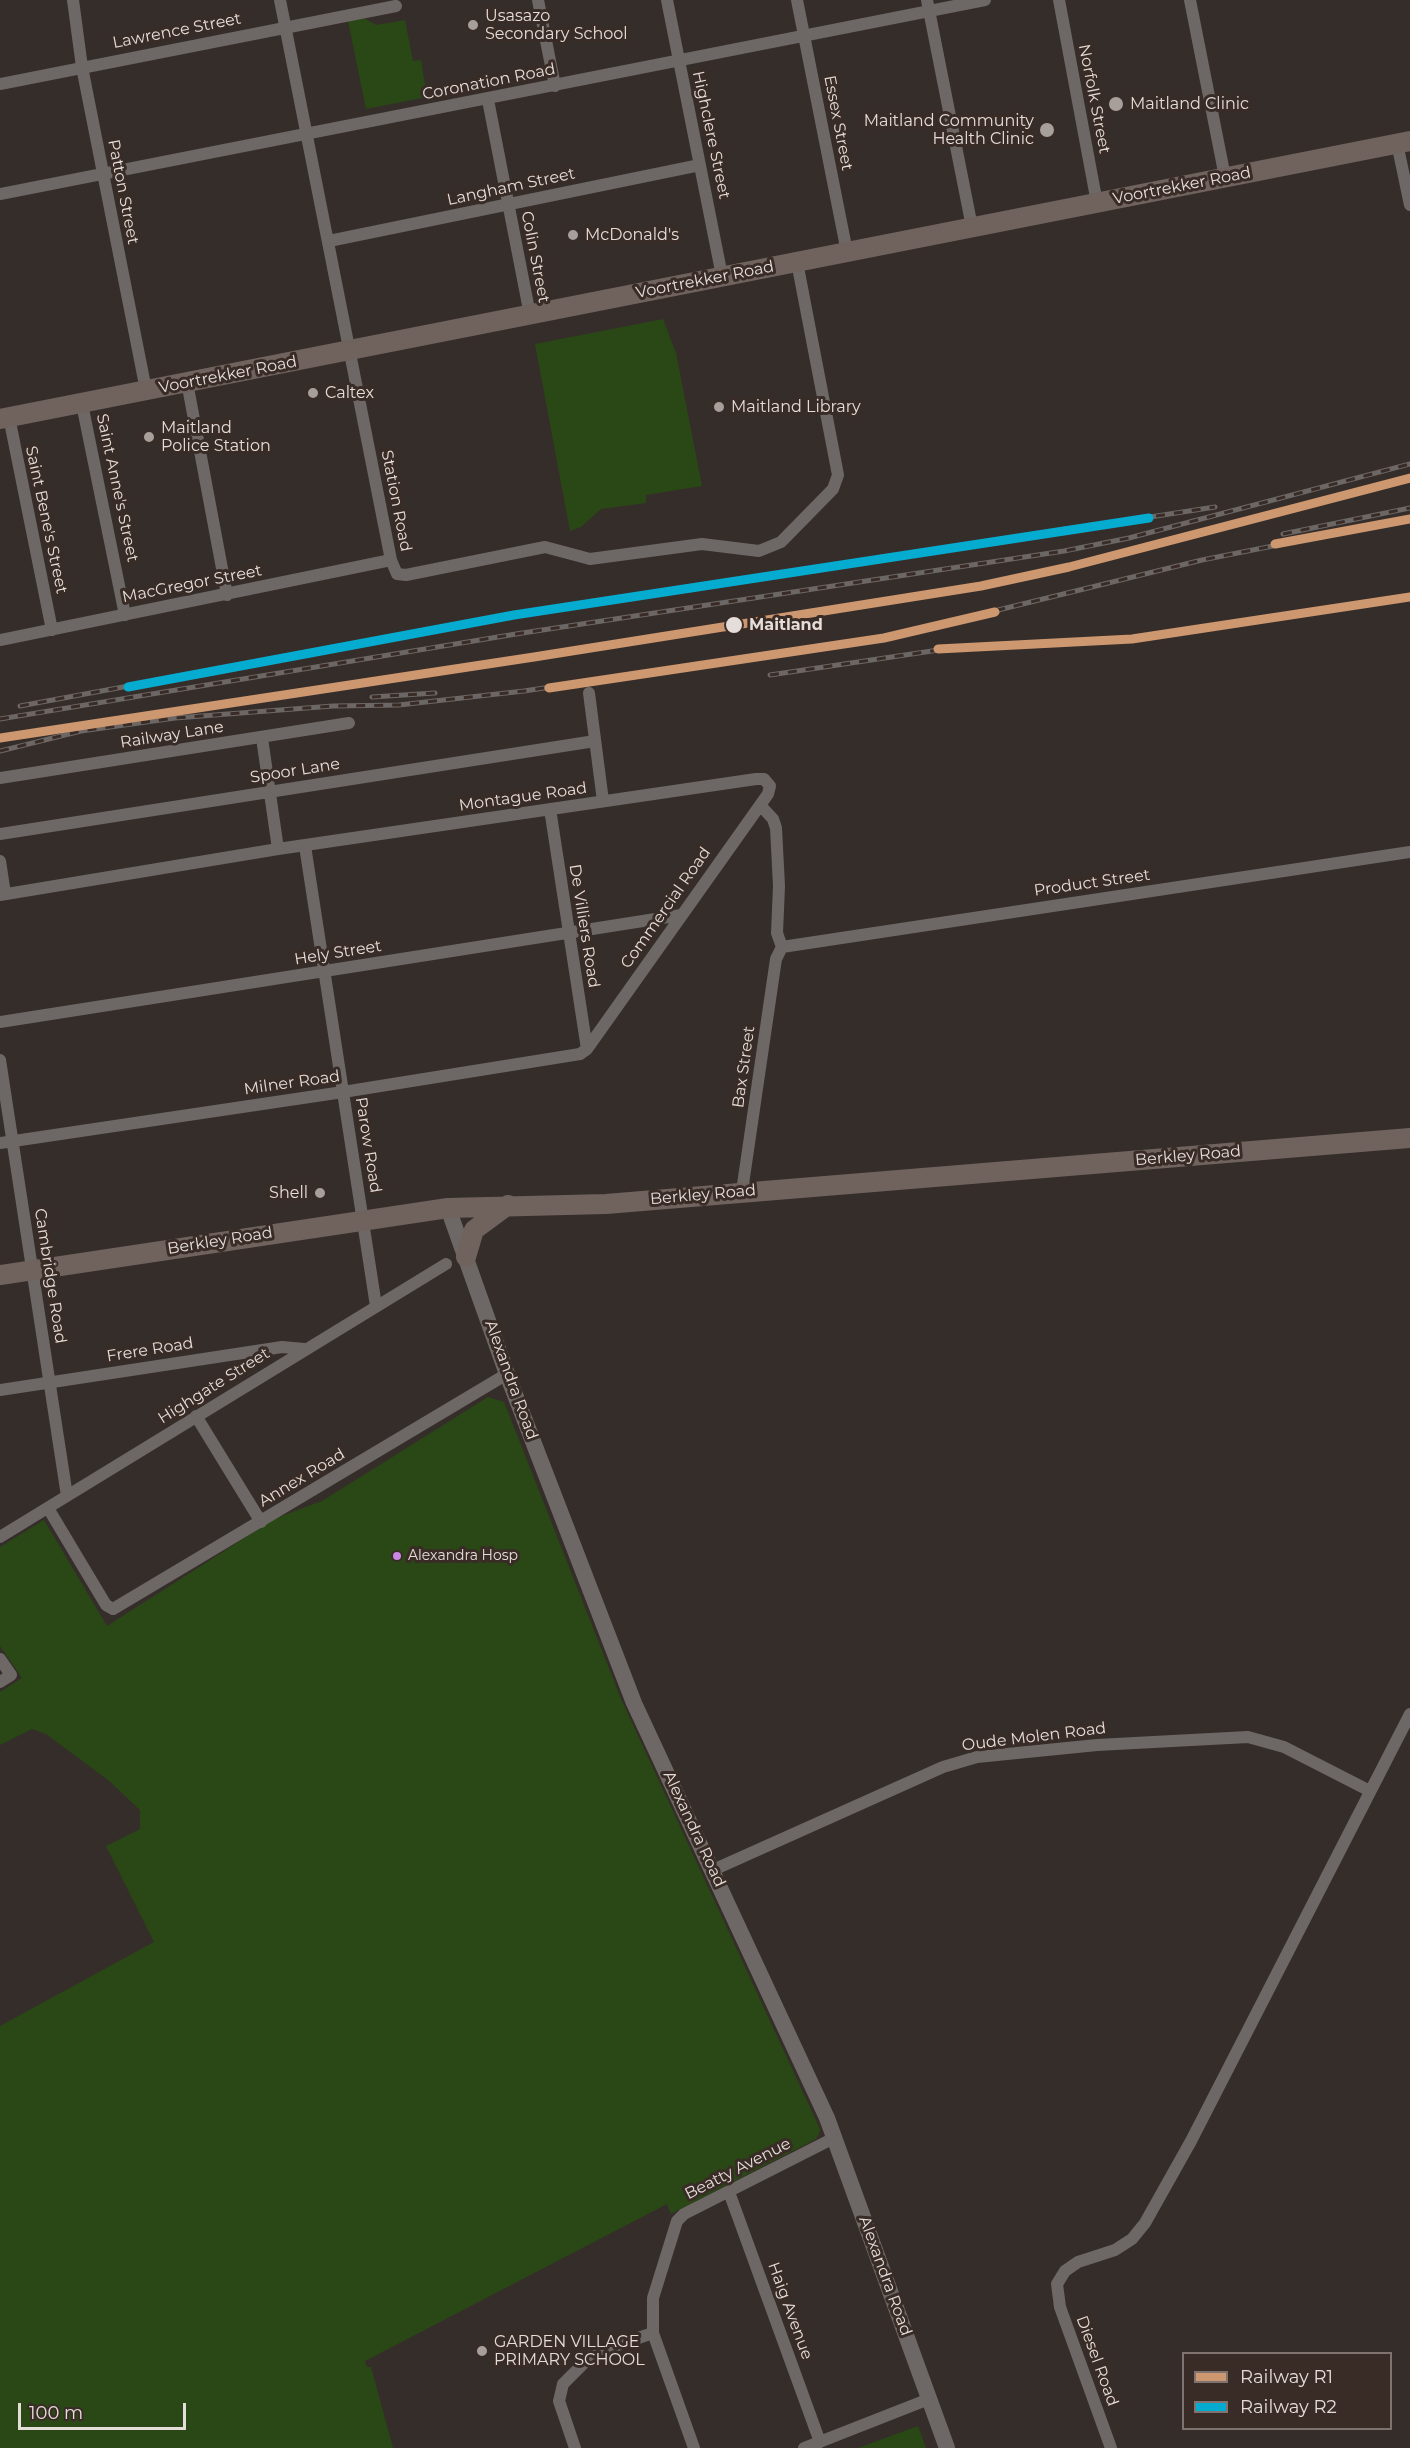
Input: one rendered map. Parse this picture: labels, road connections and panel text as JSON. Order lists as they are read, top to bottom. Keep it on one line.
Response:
{"streets":{"main road":["Voortrekker Road","Berkley Road"],"street":["Lawrence Street","Coronation Road","Norfolk Street","Essex Street","Highclere Street","Langham Street","Patton Street","Colin Street","Saint Anne's Street","Station Road","Saint Bene's Street","MacGregor Street","Railway Lane","Spoor Lane","Montague Road","Product Street","Commercial Road","De Villiers Road","Hely Street","Bax Street","Milner Road","Parow Road","Cambridge Road","Frere Road","Alexandra Road","Highgate Street","Annex Road","Oude Molen Road","Beatty Avenue","Haig Avenue","Diesel Road"]},"crossings":[["Lawrence Street","Patton Street"],["Lawrence Street","Station Road"],["Coronation Road","Essex Street"],["Coronation Road","Highclere Street"],["Coronation Road","Patton Street"],["Coronation Road","Colin Street"],["Coronation Road","Station Road"],["Norfolk Street","Voortrekker Road"],["Essex Street","Voortrekker Road"],["Highclere Street","Voortrekker Road"],["Highclere Street","Langham Street"],["Voortrekker Road","Patton Street"],["Voortrekker Road","Colin Street"],["Voortrekker Road","Saint Anne's Street"],["Voortrekker Road","Station Road"],["Voortrekker Road","Saint Bene's Street"],["Langham Street","Colin Street"],["Langham Street","Station Road"],["Saint Anne's Street","MacGregor Street"],["Station Road","MacGregor Street"],["Saint Bene's Street","MacGregor Street"],["Montague Road","Commercial Road"],["Montague Road","De Villiers Road"],["Montague Road","Parow Road"],["Product Street","Bax Street"],["Commercial Road","De Villiers Road"],["Commercial Road","Hely Street"],["Commercial Road","Milner Road"],["De Villiers Road","Hely Street"],["De Villiers Road","Milner Road"],["Hely Street","Parow Road"],["Bax Street","Berkley Road"],["Milner Road","Parow Road"],["Milner Road","Cambridge Road"],["Parow Road","Berkley Road"],["Parow Road","Highgate Street"],["Berkley Road","Cambridge Road"],["Berkley Road","Alexandra Road"],["Cambridge Road","Frere Road"],["Cambridge Road","Highgate Street"],["Frere Road","Highgate Street"],["Alexandra Road","Annex Road"],["Alexandra Road","Oude Molen Road"],["Alexandra Road","Beatty Avenue"],["Highgate Street","Annex Road"],["Oude Molen Road","Diesel Road"],["Beatty Avenue","Haig Avenue"]],"places":["Usasazo Secondary School","Maitland Clinic","Maitland Community Health Clinic","McDonald's","Caltex","Maitland Library","Maitland Police Station","Maitland","Shell","Alexandra Hosp","GARDEN VILLAGE PRIMARY SCHOOL"],"lines":["rail line R1","rail line R2"],"legend":["Railway R1","Railway R2"],"scale_bar":"100 m"}
